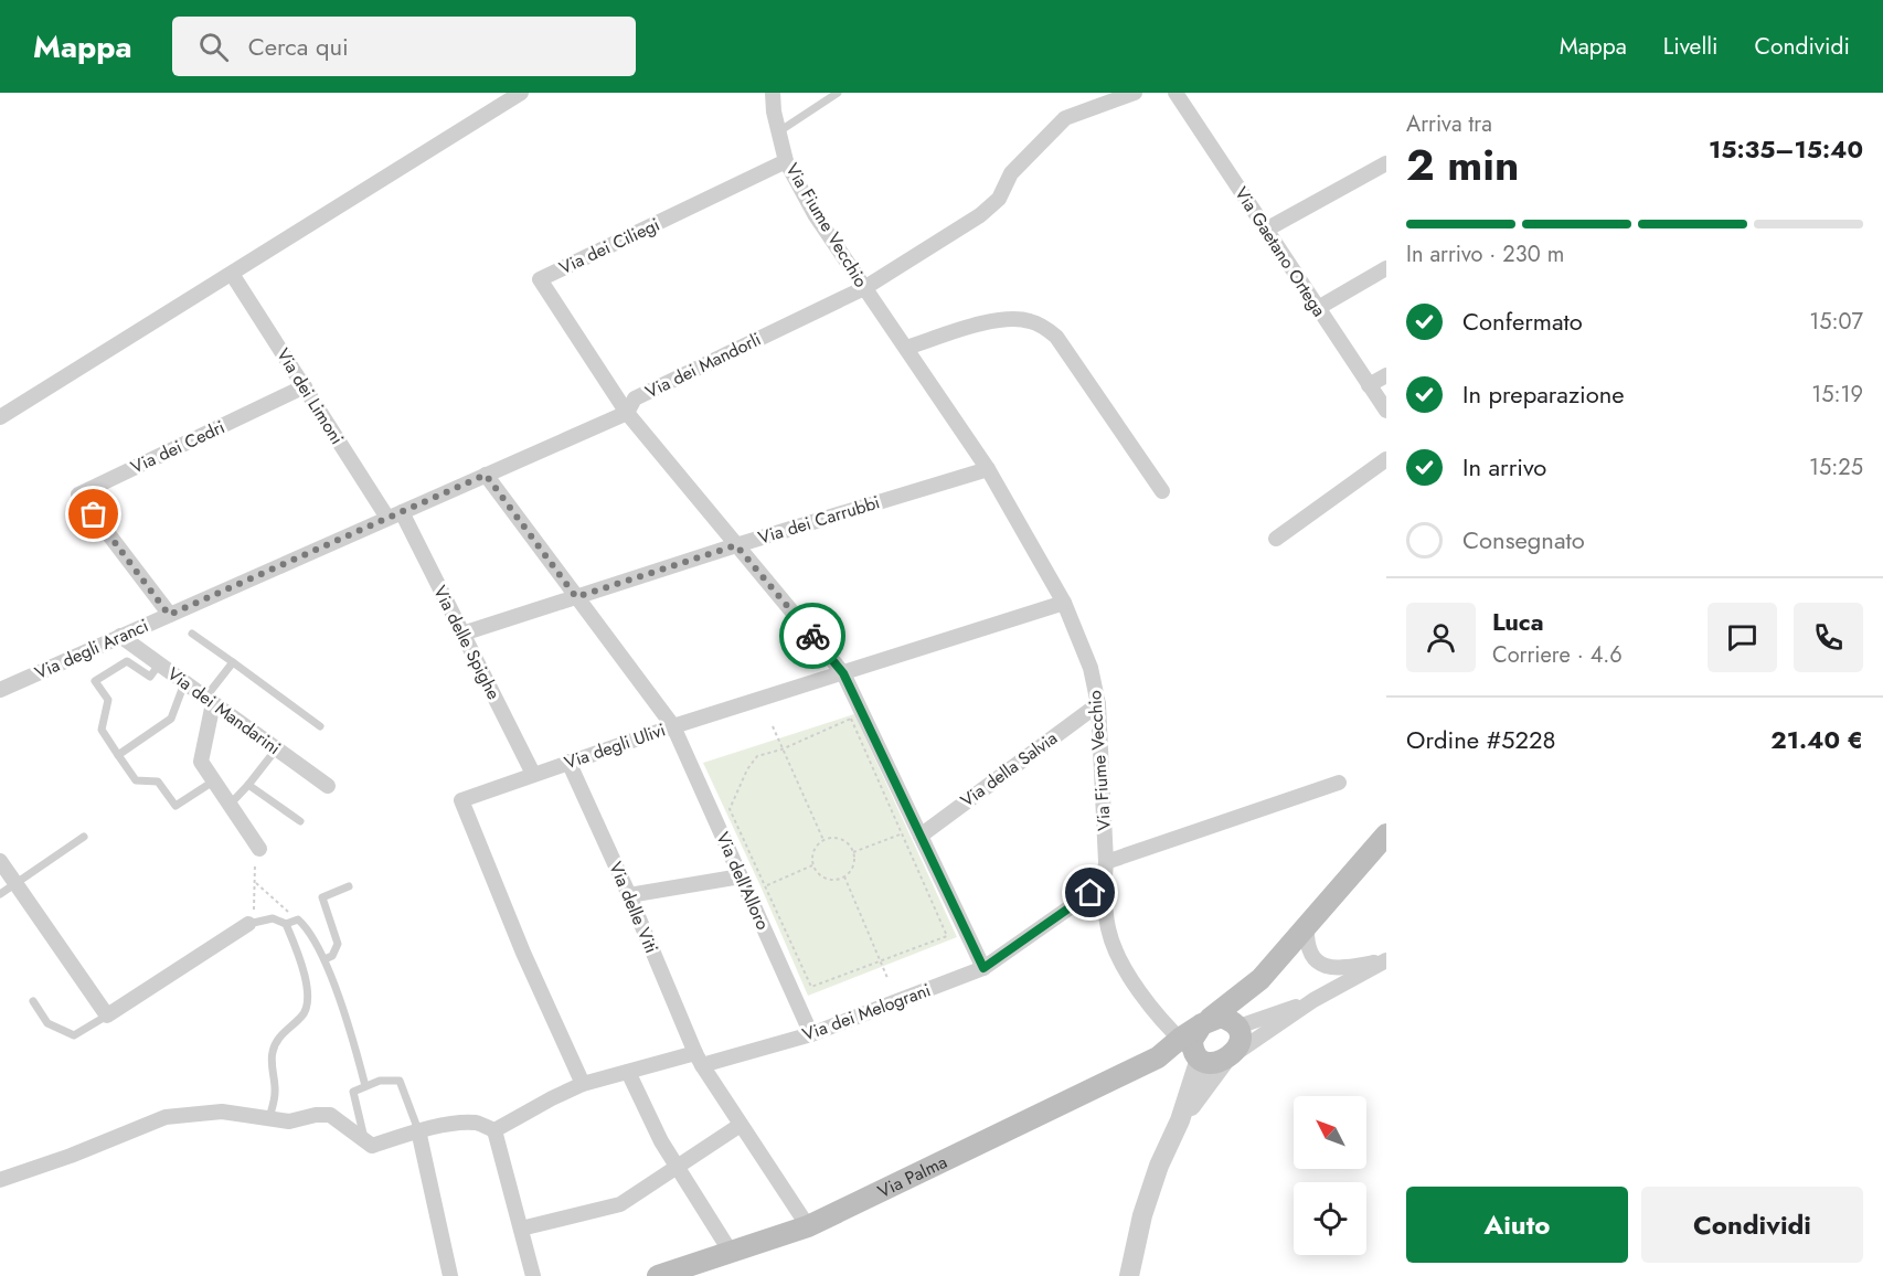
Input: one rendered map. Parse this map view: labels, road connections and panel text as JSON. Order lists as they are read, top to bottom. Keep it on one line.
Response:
{"streets":{"main road":["Via Palma"],"street":["Via Fiume Vecchio","Via dei Ciliegi","Via Gaetano Ortega","Via dei Mandorli","Via dei Limoni","Via dei Cedri","Via dei Carrubbi","Via delle Spighe","Via degli Aranci","Via dei Mandarini","Via degli Ulivi","Via della Salvia","Via dell'Alloro","Via delle Viti","Via dei Melograni"]},"crossings":[["Via Fiume Vecchio","Via dei Ciliegi"],["Via Fiume Vecchio","Via dei Mandorli"],["Via Fiume Vecchio","Via dei Carrubbi"],["Via Fiume Vecchio","Via degli Ulivi"],["Via Fiume Vecchio","Via della Salvia"],["Via dei Ciliegi","Via dei Mandorli"],["Via dei Mandorli","Via dei Limoni"],["Via dei Mandorli","Via delle Spighe"],["Via dei Mandorli","Via degli Aranci"],["Via dei Mandorli","Via dell'Alloro"],["Via dei Limoni","Via dei Cedri"],["Via dei Limoni","Via delle Spighe"],["Via dei Limoni","Via degli Aranci"],["Via dei Cedri","Via degli Aranci"],["Via dei Carrubbi","Via delle Spighe"],["Via dei Carrubbi","Via dell'Alloro"],["Via delle Spighe","Via degli Aranci"],["Via delle Spighe","Via degli Ulivi"],["Via degli Aranci","Via dei Mandarini"],["Via degli Ulivi","Via dell'Alloro"],["Via degli Ulivi","Via delle Viti"],["Via degli Ulivi","Via dei Melograni"],["Via dell'Alloro","Via dei Melograni"],["Via delle Viti","Via dei Melograni"],["Via delle Viti","Via Palma"]],"north":"top left","page":{"header":"Mappa","search":"Cerca qui","nav":["Mappa","Livelli","Condividi"],"heading":["2 min","Arriva tra","15:35–15:40"],"panel":["Luca","Corriere · 4.6","Ordine #5228","21.40 €"],"bar":"In arrivo · 230 m","list":[["Confermato","15:07"],["In preparazione","15:19"],["In arrivo","15:25"],"Consegnato"],"buttons":["Aiuto","Condividi"]}}
